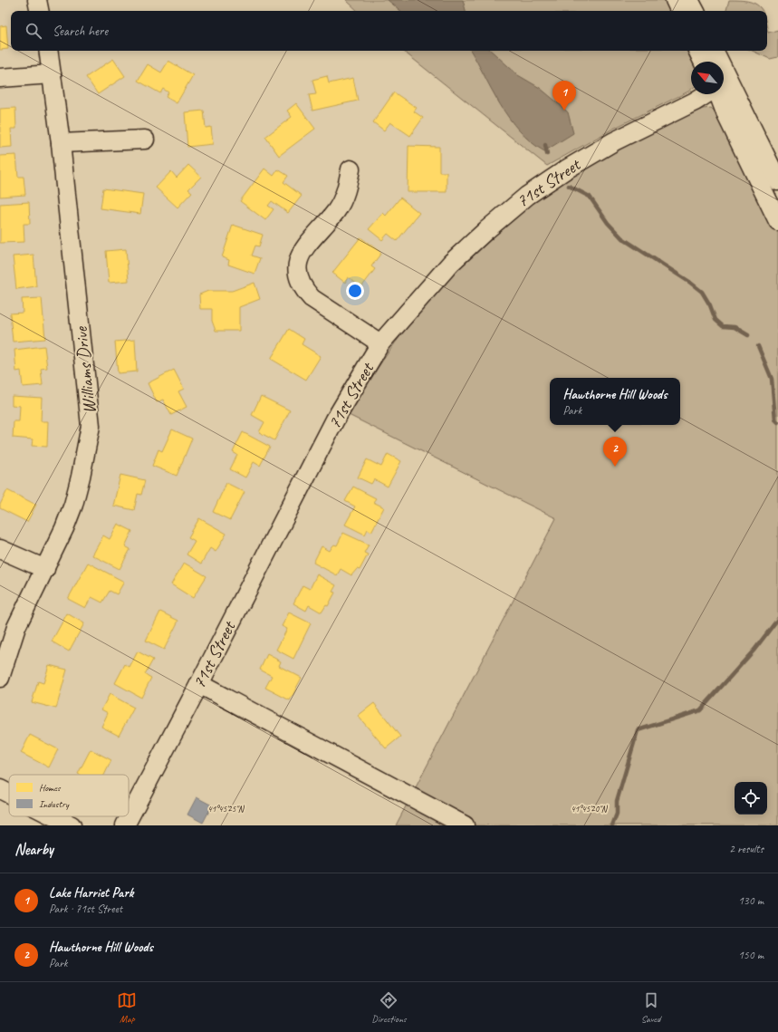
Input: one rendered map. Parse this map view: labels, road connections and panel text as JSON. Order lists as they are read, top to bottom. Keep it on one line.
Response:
{"streets":{"street":["71st Street","Williams Drive"]},"legend":["Homes","Industry"],"north":"top left","page":{"search":"Search here","pins":["1","2"],"popup":["Hawthorne Hill Woods","Park"],"heading":["Nearby","2 results"],"list":[{"mark":"1","name":"Lake Harriet Park","note":"Park · 71st Street","value":"130 m"},{"mark":"2","name":"Hawthorne Hill Woods","note":"Park","value":"150 m"}],"nav":["Map","Directions","Saved"]},"coordinates":["41°45'25\"N","41°45'20\"N"]}
